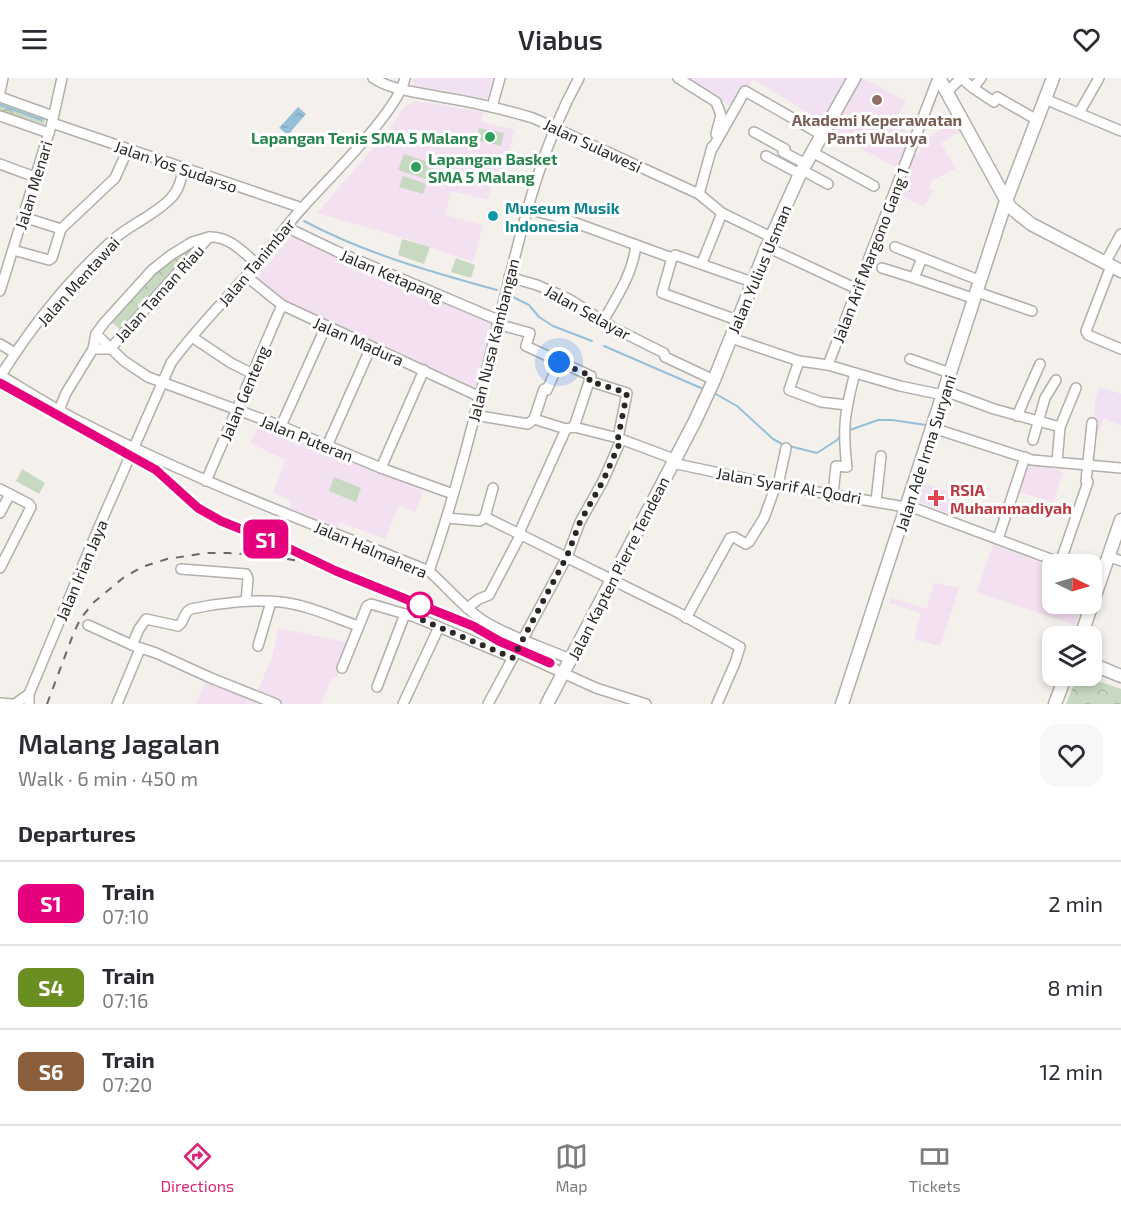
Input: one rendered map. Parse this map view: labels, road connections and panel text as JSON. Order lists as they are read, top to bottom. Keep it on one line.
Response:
{"streets":{"main road":["Jalan Yulius Usman","Jalan Ade Irma Suryani","Jalan Kapten Pierre Tendean"],"street":["Jalan Sulawesi","Jalan Yos Sudarso","Jalan Menari","Jalan Arif Margono Gang 1","Jalan Tanimbar","Jalan Ketapang","Jalan Mentawai","Jalan Taman Riau","Jalan Selayar","Jalan Nusa Kambangan","Jalan Madura","Jalan Genteng","Jalan Puteran","Jalan Syarif Al-Qodri","Jalan Halmahera","Jalan Irian Jaya"]},"crossings":[["Jalan Sulawesi","Jalan Arif Margono Gang 1"],["Jalan Sulawesi","Jalan Tanimbar"],["Jalan Sulawesi","Jalan Yulius Usman"],["Jalan Sulawesi","Jalan Nusa Kambangan"],["Jalan Yos Sudarso","Jalan Menari"],["Jalan Yos Sudarso","Jalan Tanimbar"],["Jalan Yos Sudarso","Jalan Mentawai"],["Jalan Tanimbar","Jalan Ketapang"],["Jalan Tanimbar","Jalan Taman Riau"],["Jalan Tanimbar","Jalan Madura"],["Jalan Tanimbar","Jalan Puteran"],["Jalan Tanimbar","Jalan Halmahera"],["Jalan Tanimbar","Jalan Irian Jaya"],["Jalan Yulius Usman","Jalan Selayar"],["Jalan Yulius Usman","Jalan Syarif Al-Qodri"],["Jalan Yulius Usman","Jalan Kapten Pierre Tendean"],["Jalan Ketapang","Jalan Nusa Kambangan"],["Jalan Mentawai","Jalan Halmahera"],["Jalan Taman Riau","Jalan Puteran"],["Jalan Taman Riau","Jalan Halmahera"],["Jalan Selayar","Jalan Nusa Kambangan"],["Jalan Nusa Kambangan","Jalan Madura"],["Jalan Nusa Kambangan","Jalan Puteran"],["Jalan Nusa Kambangan","Jalan Halmahera"],["Jalan Madura","Jalan Genteng"],["Jalan Genteng","Jalan Puteran"],["Jalan Genteng","Jalan Halmahera"],["Jalan Ade Irma Suryani","Jalan Syarif Al-Qodri"],["Jalan Syarif Al-Qodri","Jalan Kapten Pierre Tendean"],["Jalan Halmahera","Jalan Kapten Pierre Tendean"],["Jalan Halmahera","Jalan Irian Jaya"]],"places":{"other":["Akademi Keperawatan Panti Waluya","Lapangan Tenis SMA 5 Malang","Lapangan Basket SMA 5 Malang","Museum Musik Indonesia"],"health":["RSIA Muhammadiyah"]},"north":"right","page":{"header":"Viabus","on_map":"S1","heading":[["Malang Jagalan","Walk · 6 min · 450 m"],"Departures"],"list":[{"mark":"S1","name":"Train","note":"07:10","value":"2 min"},{"mark":"S4","name":"Train","note":"07:16","value":"8 min"},{"mark":"S6","name":"Train","note":"07:20","value":"12 min"}],"tabs":["Directions","Map","Tickets"]}}
